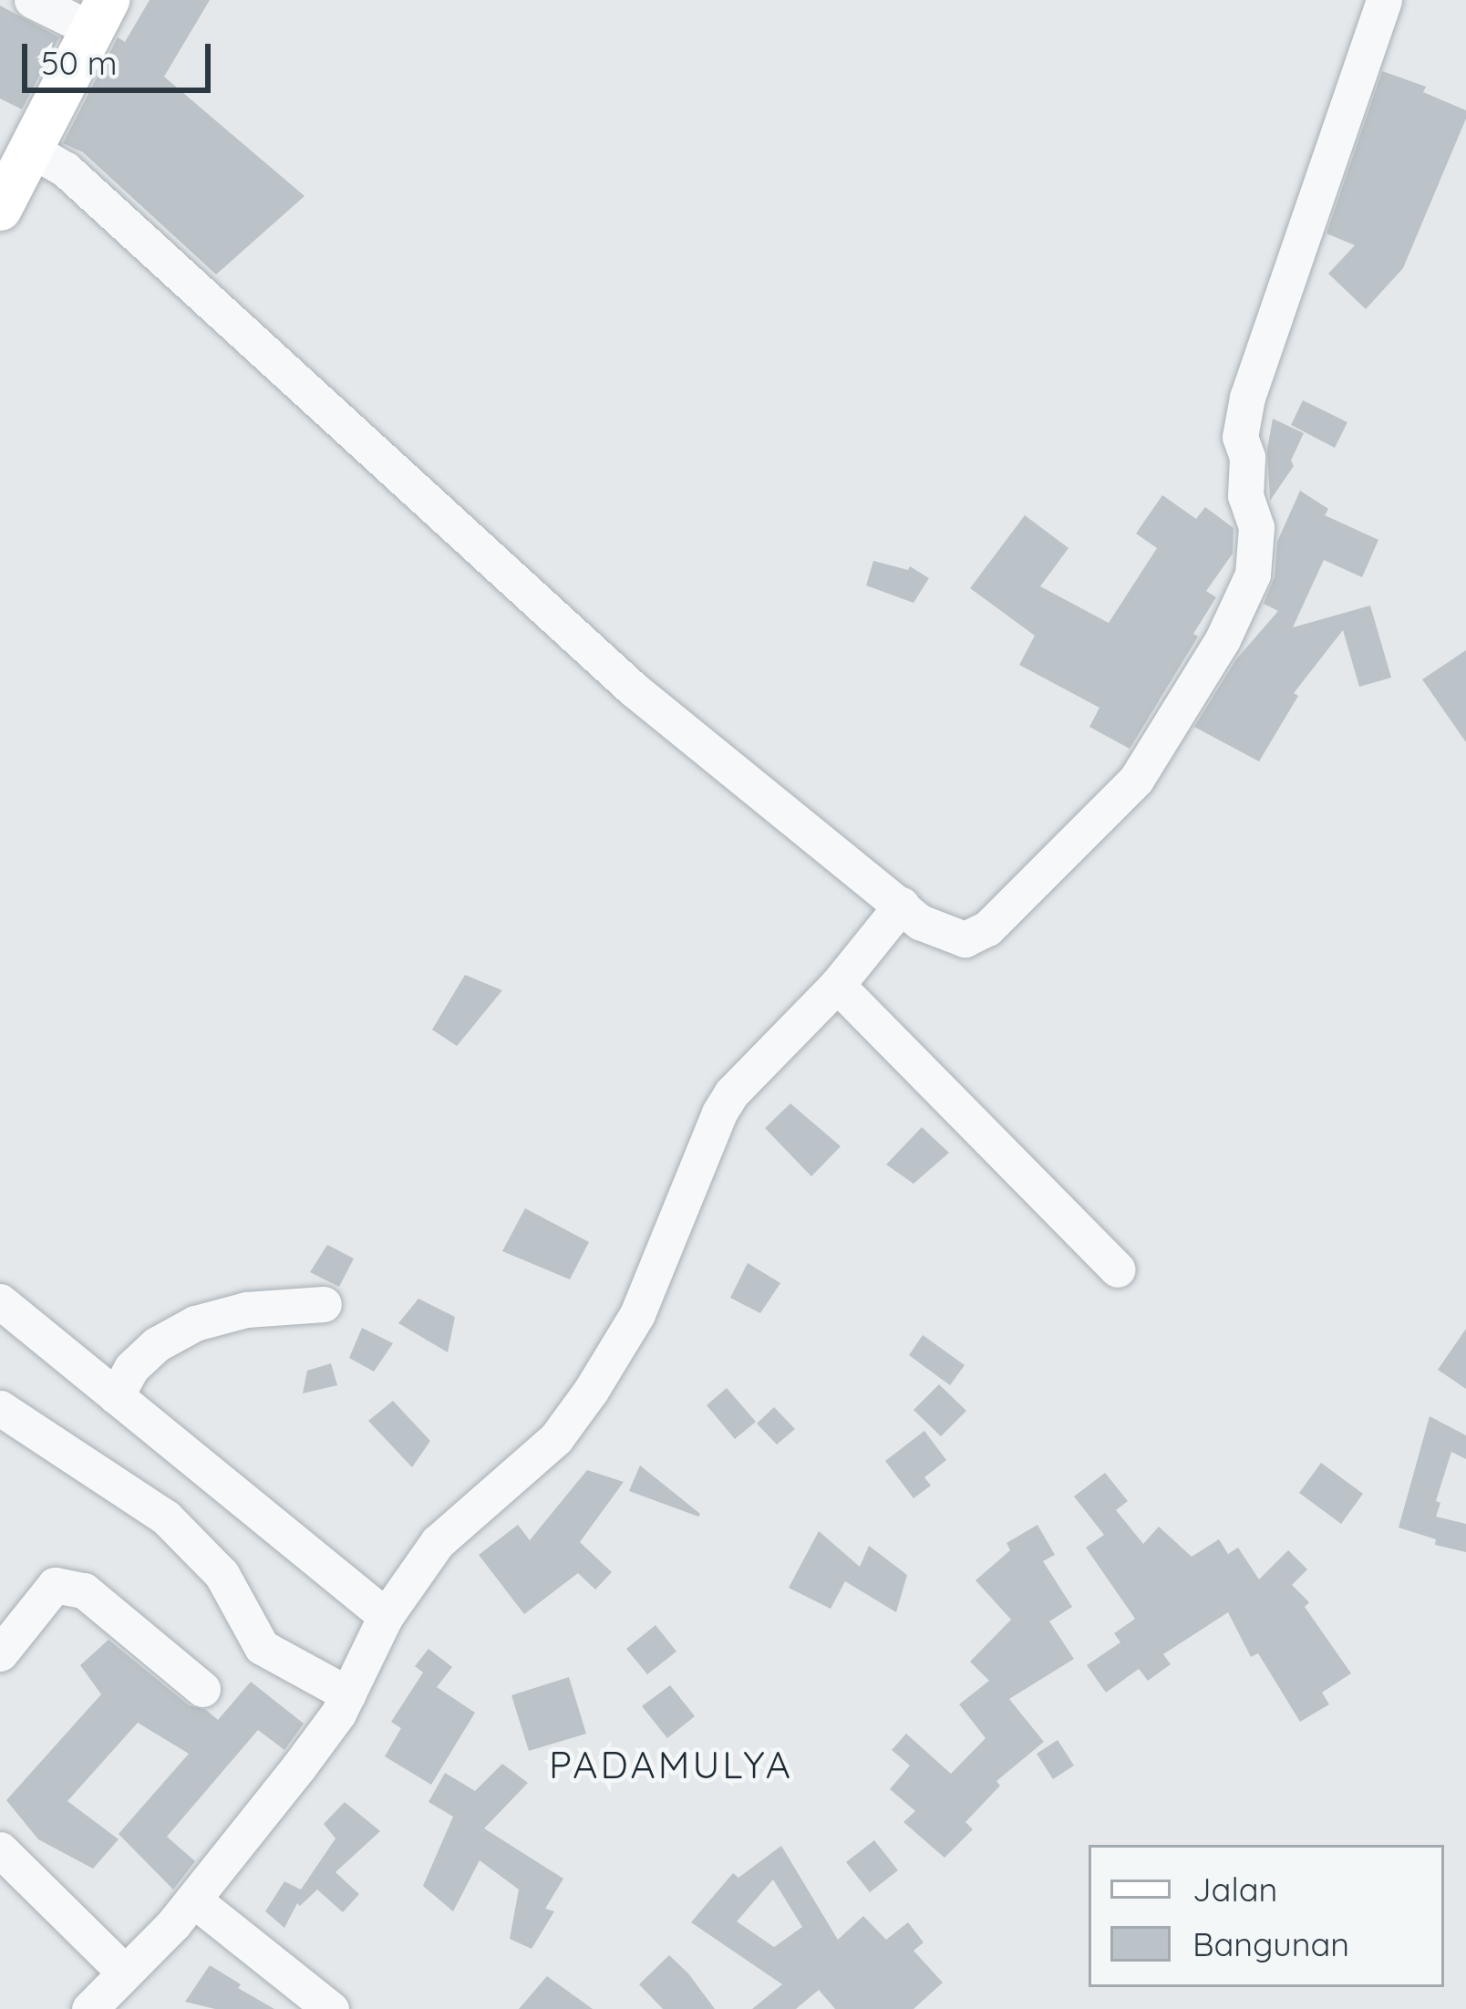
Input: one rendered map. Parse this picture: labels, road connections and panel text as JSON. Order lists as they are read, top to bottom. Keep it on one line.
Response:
{"districts":["PADAMULYA"],"legend":["Jalan","Bangunan"],"scale_bar":"50 m"}
